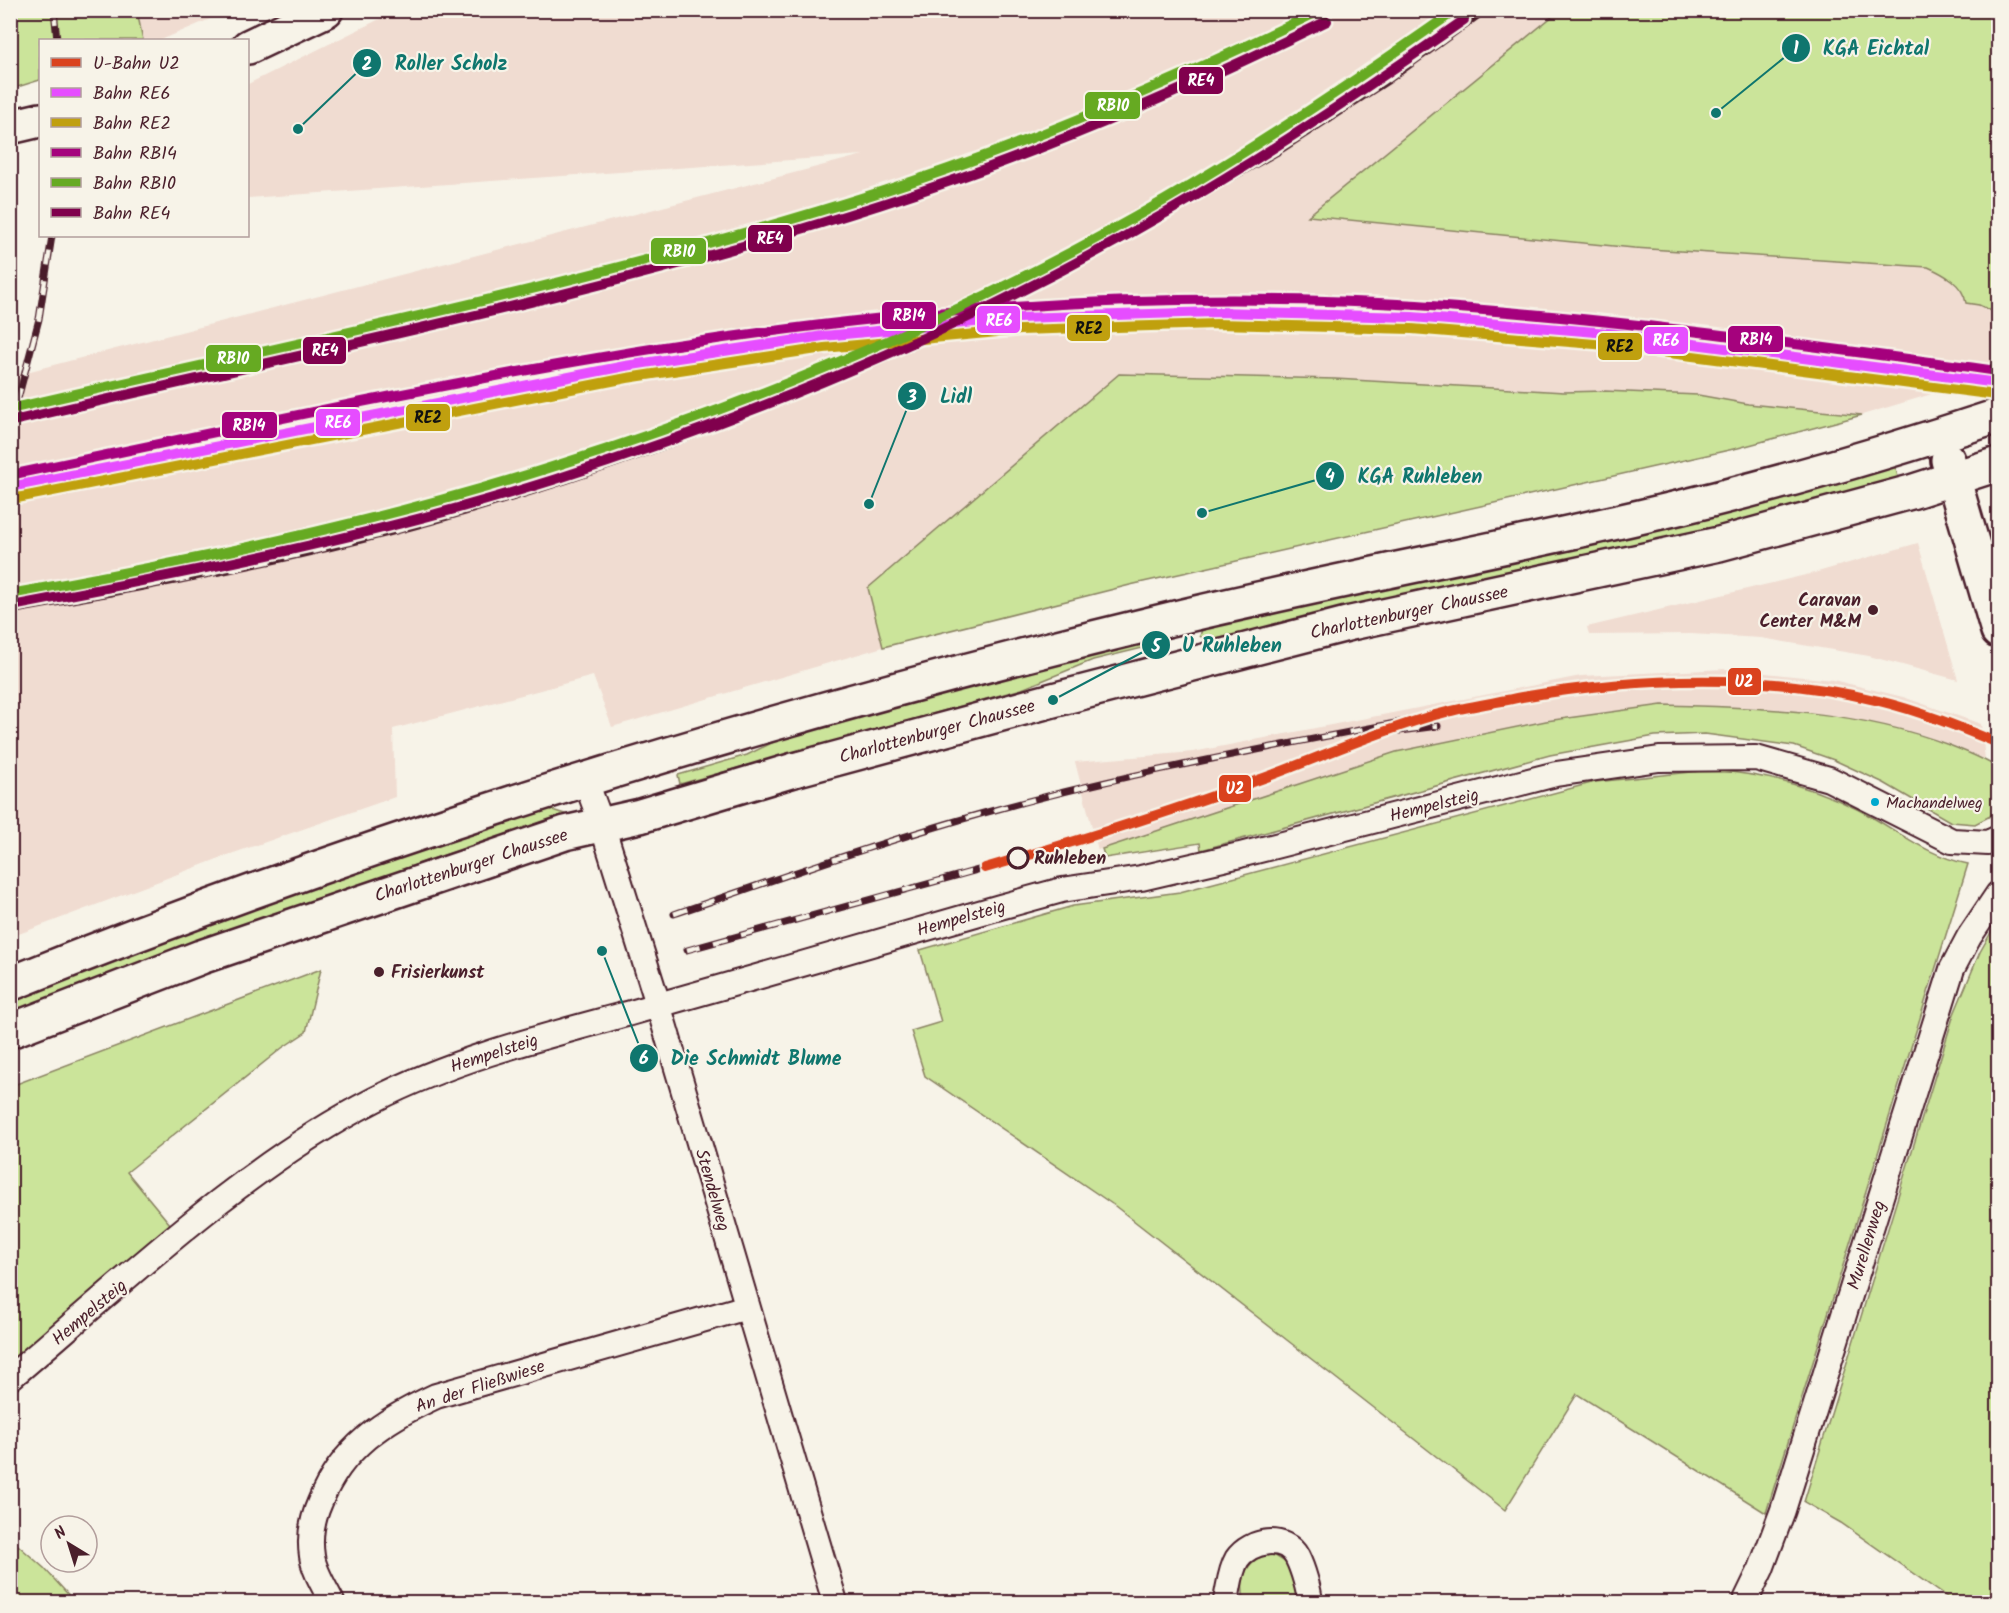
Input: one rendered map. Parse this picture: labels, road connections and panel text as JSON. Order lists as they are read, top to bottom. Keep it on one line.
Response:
{"streets":{"main road":["Charlottenburger Chaussee"],"street":["Hempelsteig","Stendelweg","Murellenweg","An der Fließwiese"]},"crossings":[["Charlottenburger Chaussee","Stendelweg"],["Hempelsteig","Stendelweg"],["Stendelweg","An der Fließwiese"]],"places":["KGA Eichtal","Roller Scholz","Lidl","KGA Ruhleben","Caravan Center M&M","U Ruhleben","Machandelweg","Ruhleben","Die Schmidt Blume","Frisierkunst"],"lines":["rail line RB10","rail line RE4","rail line RB14","rail line RE6","rail line RE2","metro line U2"],"legend":["U-Bahn U2","Bahn RE6","Bahn RE2","Bahn RB14","Bahn RB10","Bahn RE4"],"north":"top left"}
